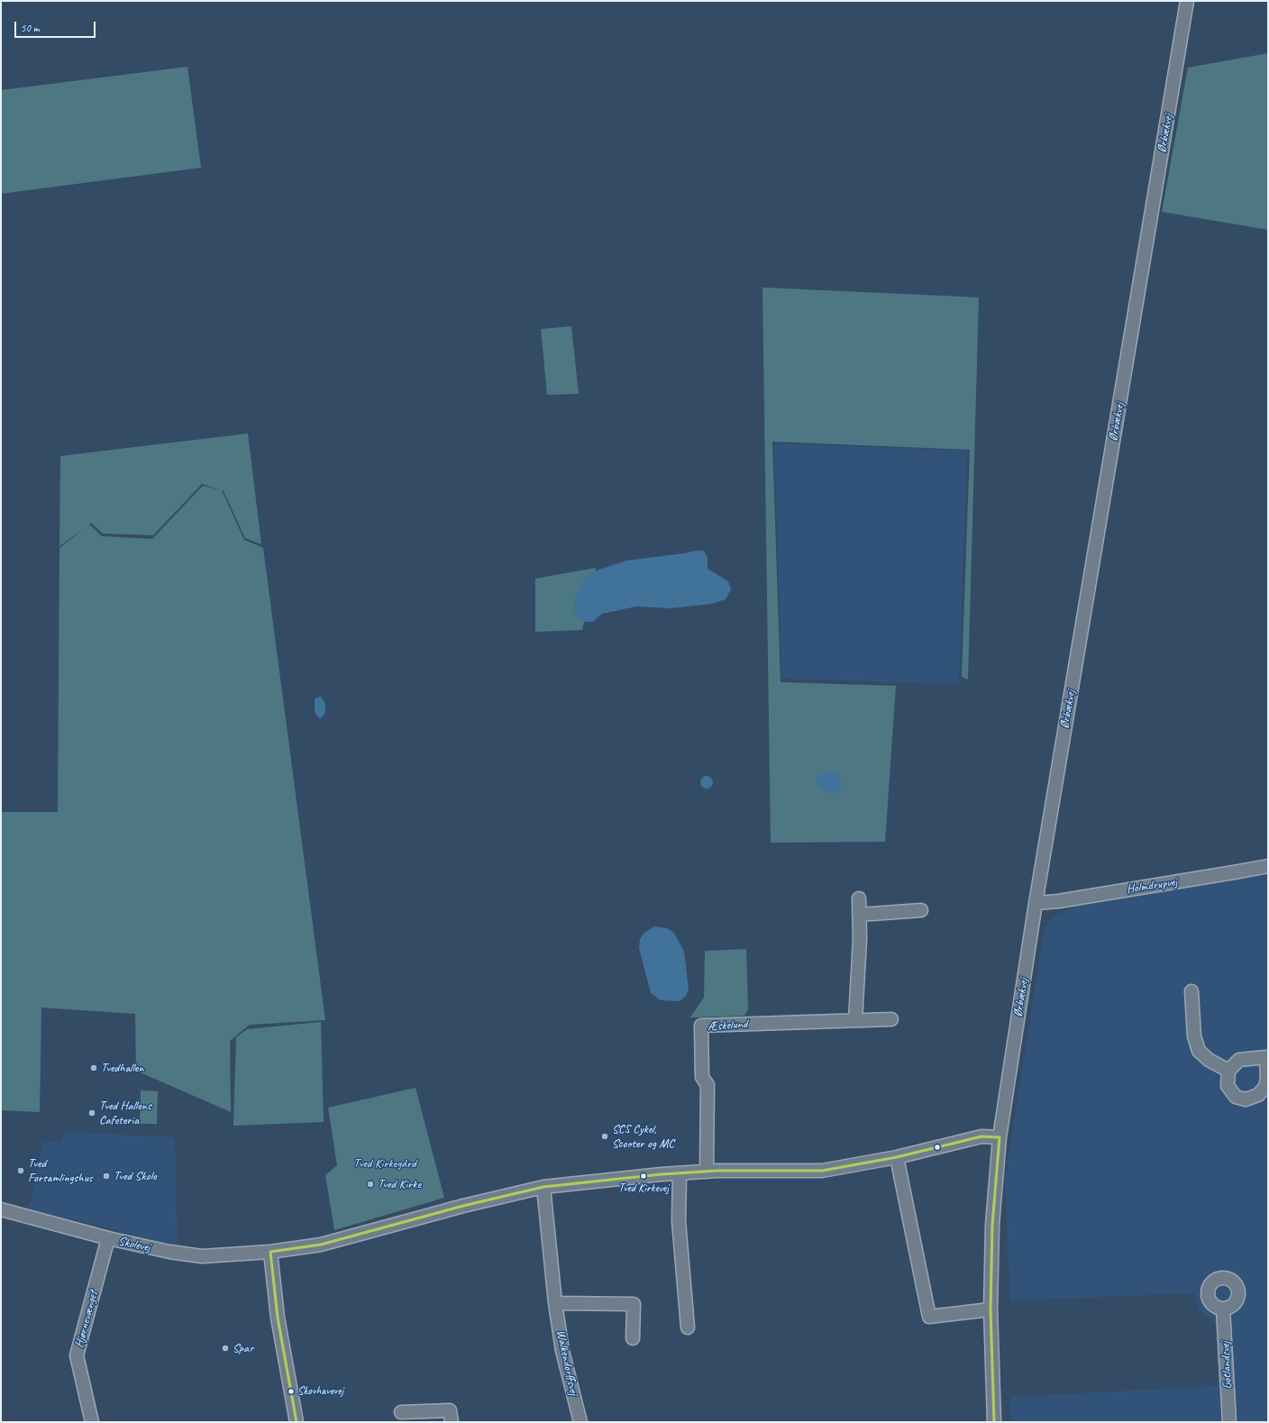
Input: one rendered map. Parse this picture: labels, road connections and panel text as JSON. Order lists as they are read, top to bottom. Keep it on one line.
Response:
{"streets":{"street":["Ørbækvej","Holmdrupvej","Æskelund","Skolevej","Hjørnevænget","Walkendorffsvej","Gotlandsvej"]},"crossings":[["Ørbækvej","Holmdrupvej"],["Skolevej","Hjørnevænget"]],"parks":["Tved Kirkegård"],"places":["Tvedhallen","Tved Hallens Cafeteria","SCS Cykel, Scooter og MC","Tved Forsamlingshus","Tved Skole","Tved Kirkevej","Tved Kirke","Spar","Skovhavevej"],"scale_bar":"50 m"}
